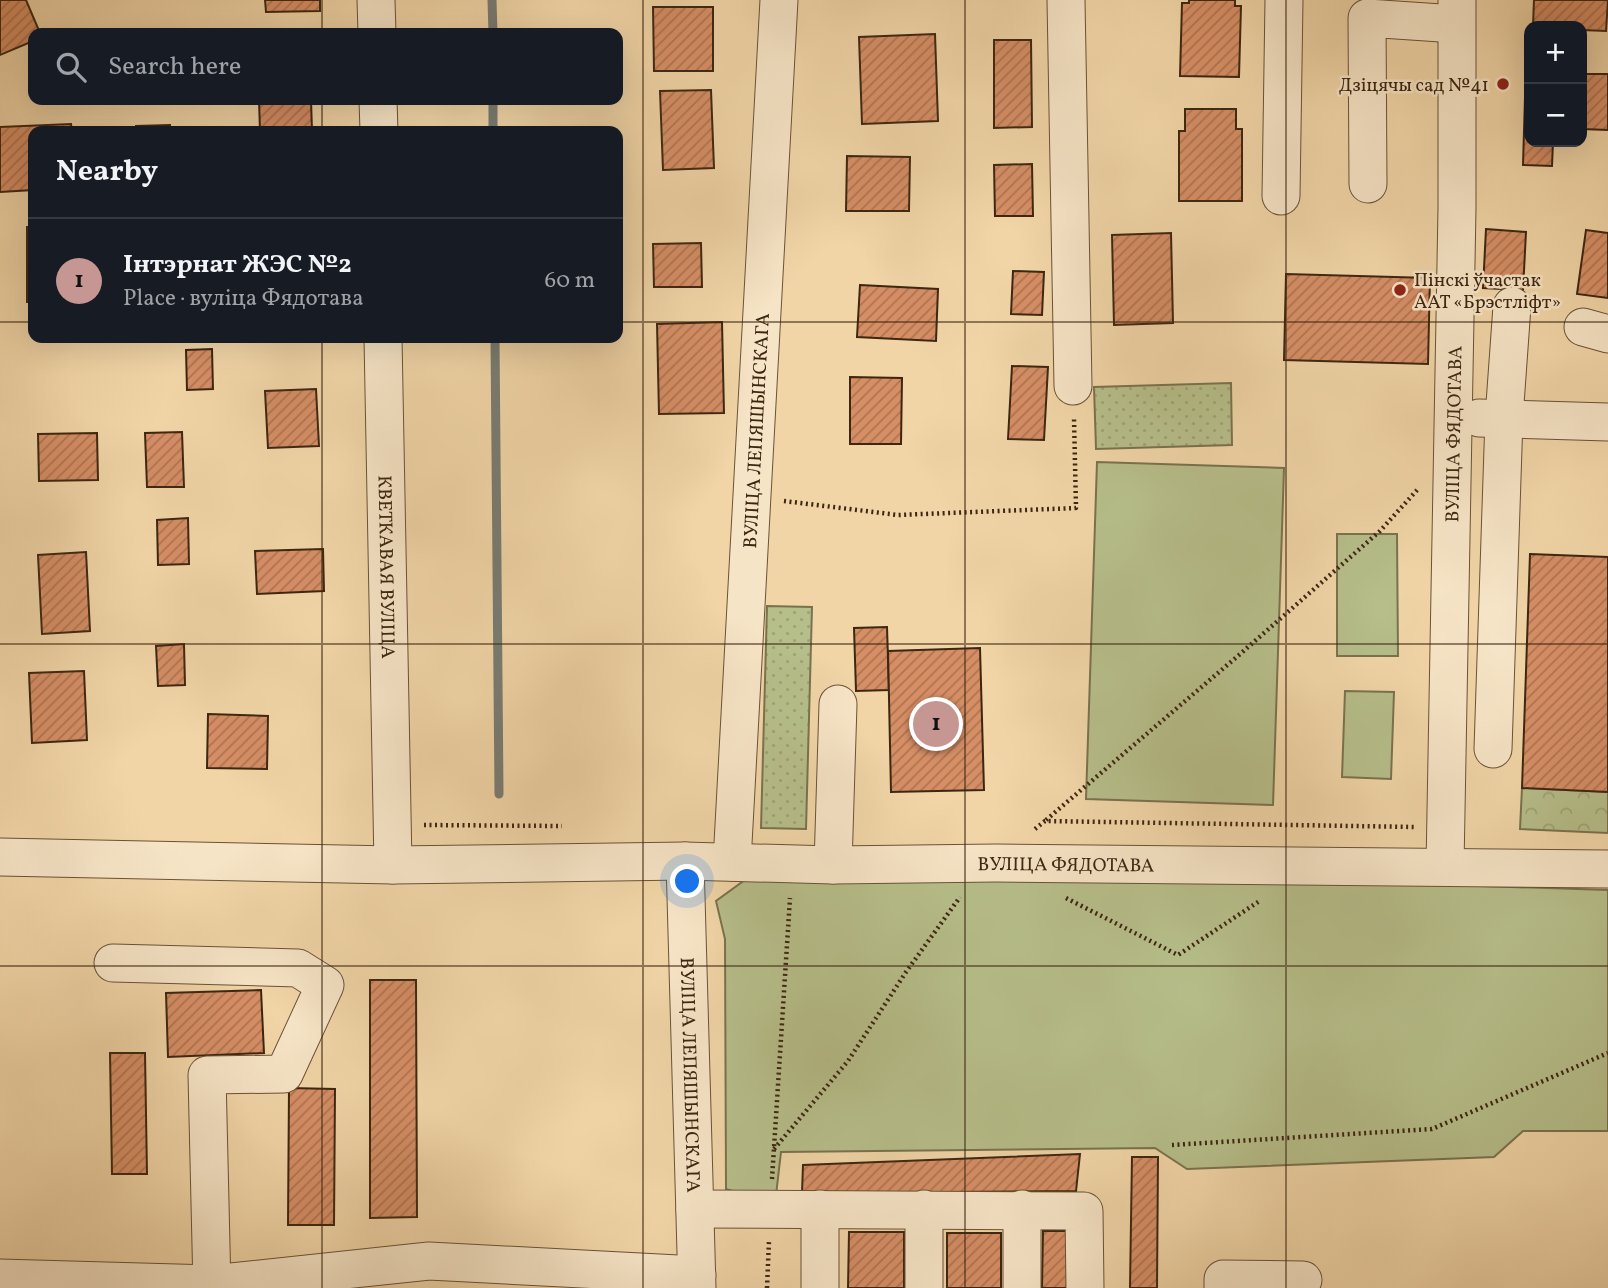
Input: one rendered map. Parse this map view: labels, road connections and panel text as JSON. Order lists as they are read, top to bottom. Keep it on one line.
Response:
{"streets":{"street":["ВУЛІЦА ЛЕПЯШЫНСКАГА","ВУЛІЦА ФЯДОТАВА","КВЕТКАВАЯ ВУЛІЦА"]},"crossings":[["ВУЛІЦА ЛЕПЯШЫНСКАГА","ВУЛІЦА ФЯДОТАВА"],["ВУЛІЦА ФЯДОТАВА","КВЕТКАВАЯ ВУЛІЦА"]],"places":["Дзіцячы сад №41","Пінскі ўчастак ААТ «Брэстліфт»"],"page":{"map_buttons":["+","−"],"search":"Search here","heading":"Nearby","list":[{"mark":"1","name":"Інтэрнат ЖЭС №2","note":"Place · вуліца Фядотава","value":"60 m"}],"pins":"1"}}
